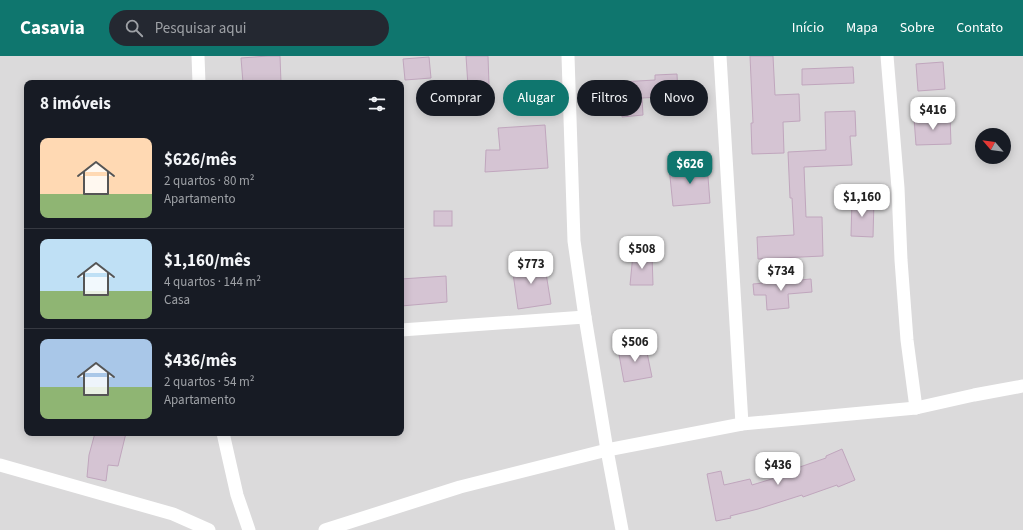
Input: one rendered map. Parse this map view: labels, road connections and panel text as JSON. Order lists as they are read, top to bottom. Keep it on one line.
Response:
{"north":"top left","page":{"header":"Casavia","search":"Pesquisar aqui","nav":["Início","Mapa","Sobre","Contato"],"chip":["Comprar","Alugar","Filtros","Novo"],"heading":"8 imóveis","price":["$416","$626","$1,160","$508","$773","$734","$506","$436"],"list":[{"name":"$626/mês","note":"2 quartos · 80 m² · Apartamento"},{"name":"$1,160/mês","note":"4 quartos · 144 m² · Casa"},{"name":"$436/mês","note":"2 quartos · 54 m² · Apartamento"}]}}
